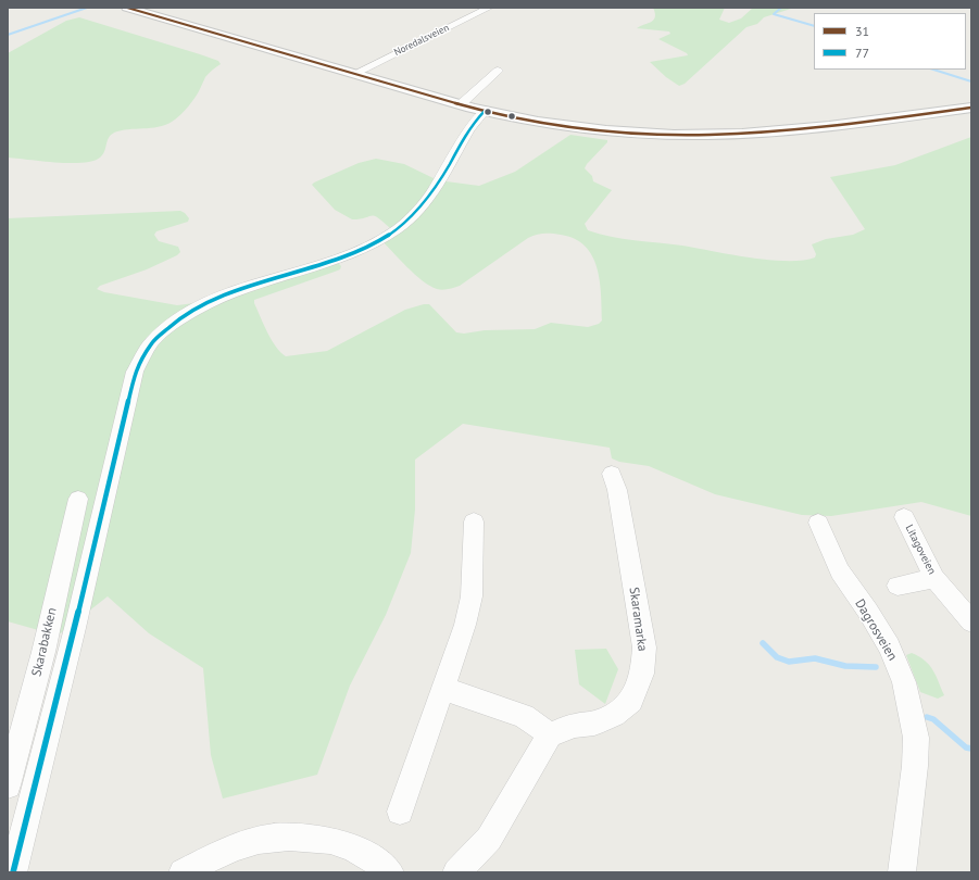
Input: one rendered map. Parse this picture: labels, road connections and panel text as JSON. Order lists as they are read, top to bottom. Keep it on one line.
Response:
{"streets":{"street":["Noredalsveien","Litagoveien","Skaramarka","Dagrosveien","Skarabakken"]},"lines":["transit line 31","transit line 77"],"legend":["31","77"]}
